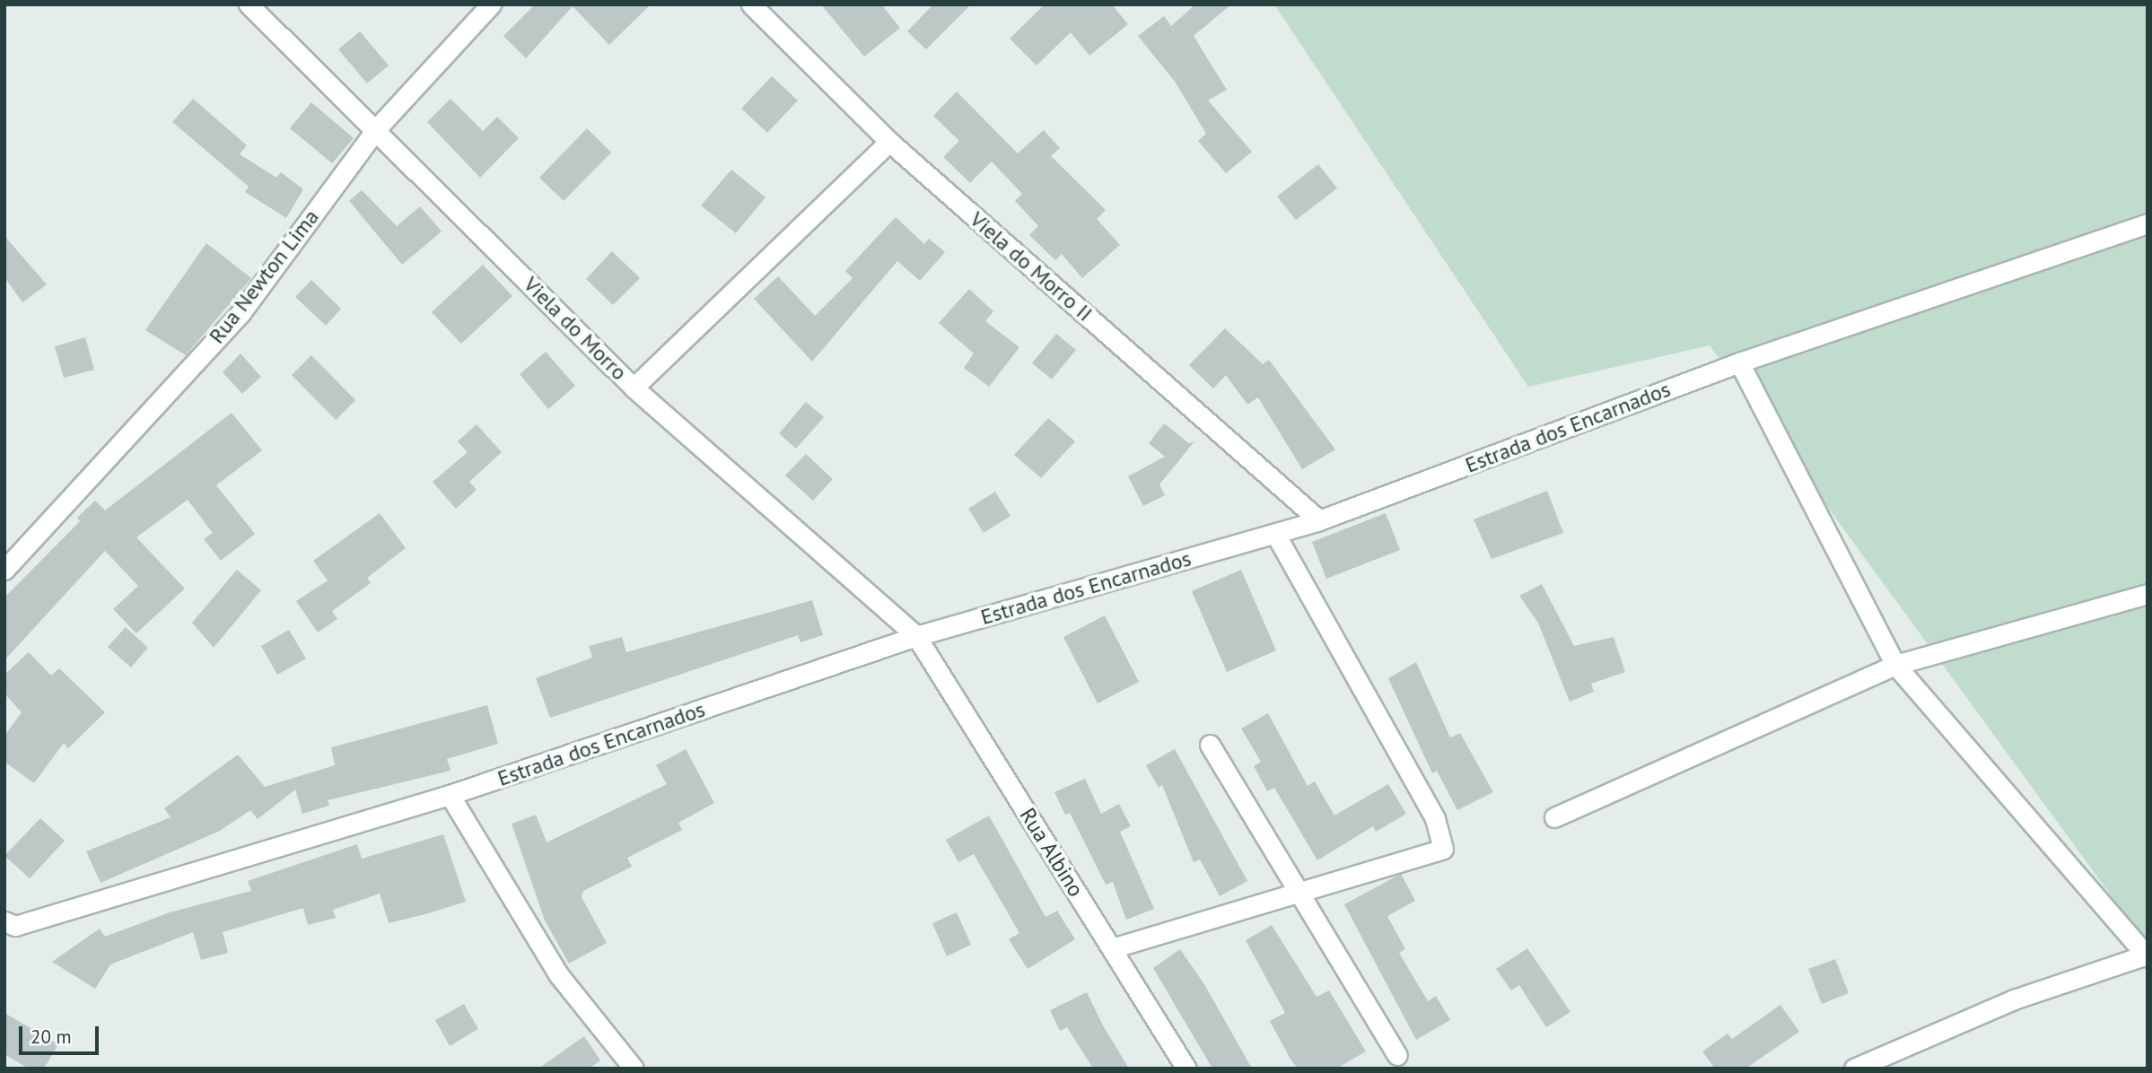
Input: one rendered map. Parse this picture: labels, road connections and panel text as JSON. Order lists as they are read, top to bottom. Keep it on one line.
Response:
{"streets":{"street":["Viela do Morro II","Rua Newton Lima","Viela do Morro","Estrada dos Encarnados","Rua Albino"]},"crossings":[["Viela do Morro II","Estrada dos Encarnados"],["Rua Newton Lima","Viela do Morro"],["Viela do Morro","Estrada dos Encarnados"],["Viela do Morro","Rua Albino"],["Estrada dos Encarnados","Rua Albino"]],"scale_bar":"20 m"}
